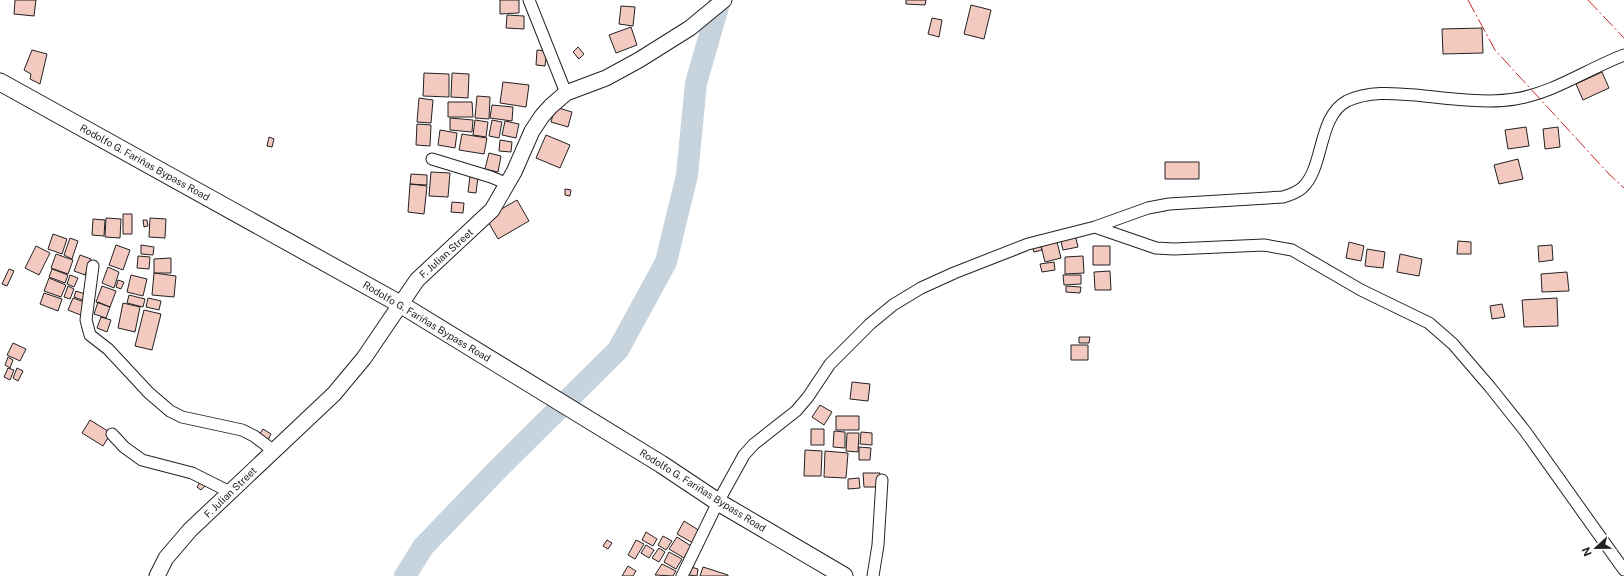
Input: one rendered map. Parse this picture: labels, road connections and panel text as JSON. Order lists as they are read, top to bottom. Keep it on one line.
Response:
{"streets":{"main road":["Rodolfo G. Fariñas Bypass Road"],"street":["F. Julian Street"]},"crossings":[["Rodolfo G. Fariñas Bypass Road","F. Julian Street"]],"north":"left"}
